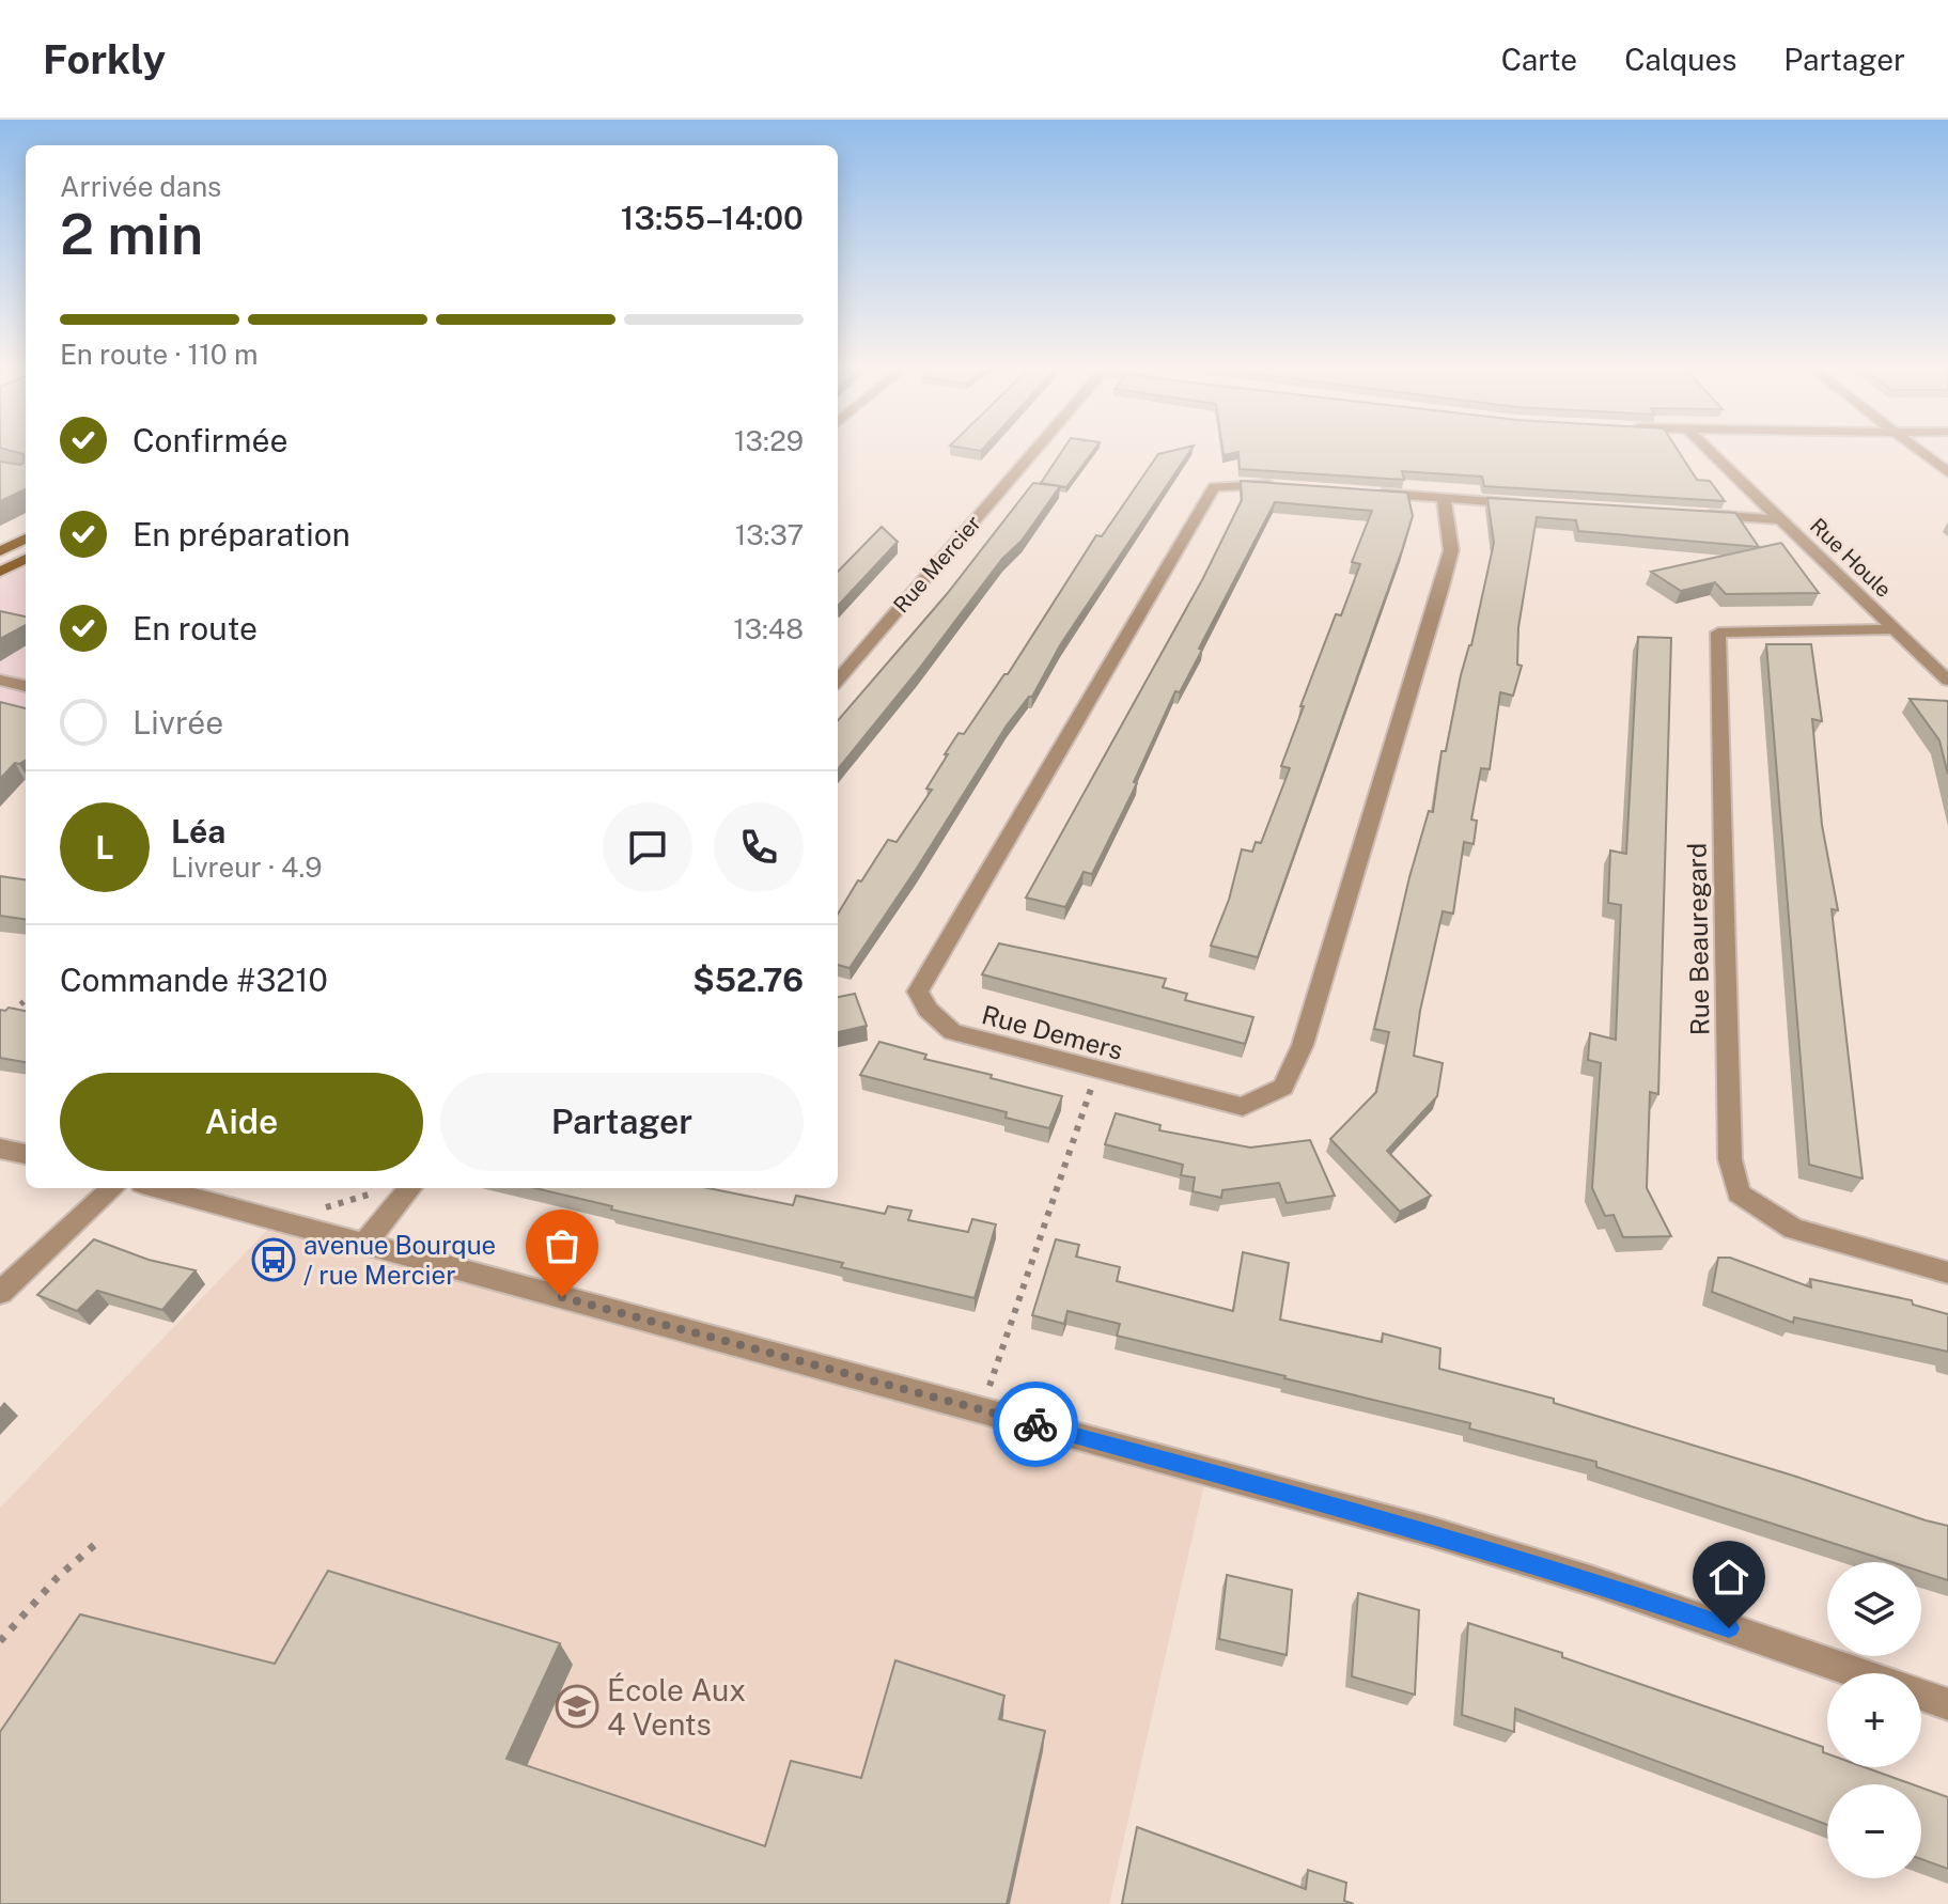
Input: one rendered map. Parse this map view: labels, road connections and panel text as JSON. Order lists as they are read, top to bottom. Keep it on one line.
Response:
{"streets":{"street":["Rue Houle","Rue Mercier","Rue Beauregard","Rue Demers"]},"crossings":[["Rue Houle","Rue Beauregard"]],"places":{"bus stop":["avenue Bourque / rue Mercier"],"school or university":["École Aux 4 Vents"]},"page":{"header":"Forkly","nav":["Carte","Calques","Partager"],"heading":["2 min","Arrivée dans","13:55–14:00"],"panel":["Léa","Livreur · 4.9","Commande #3210","$52.76"],"bar":"En route · 110 m","list":[["Confirmée","13:29"],["En préparation","13:37"],["En route","13:48"],"Livrée"],"round":"L","buttons":["Aide","Partager"],"map_buttons":["+","−"]}}
